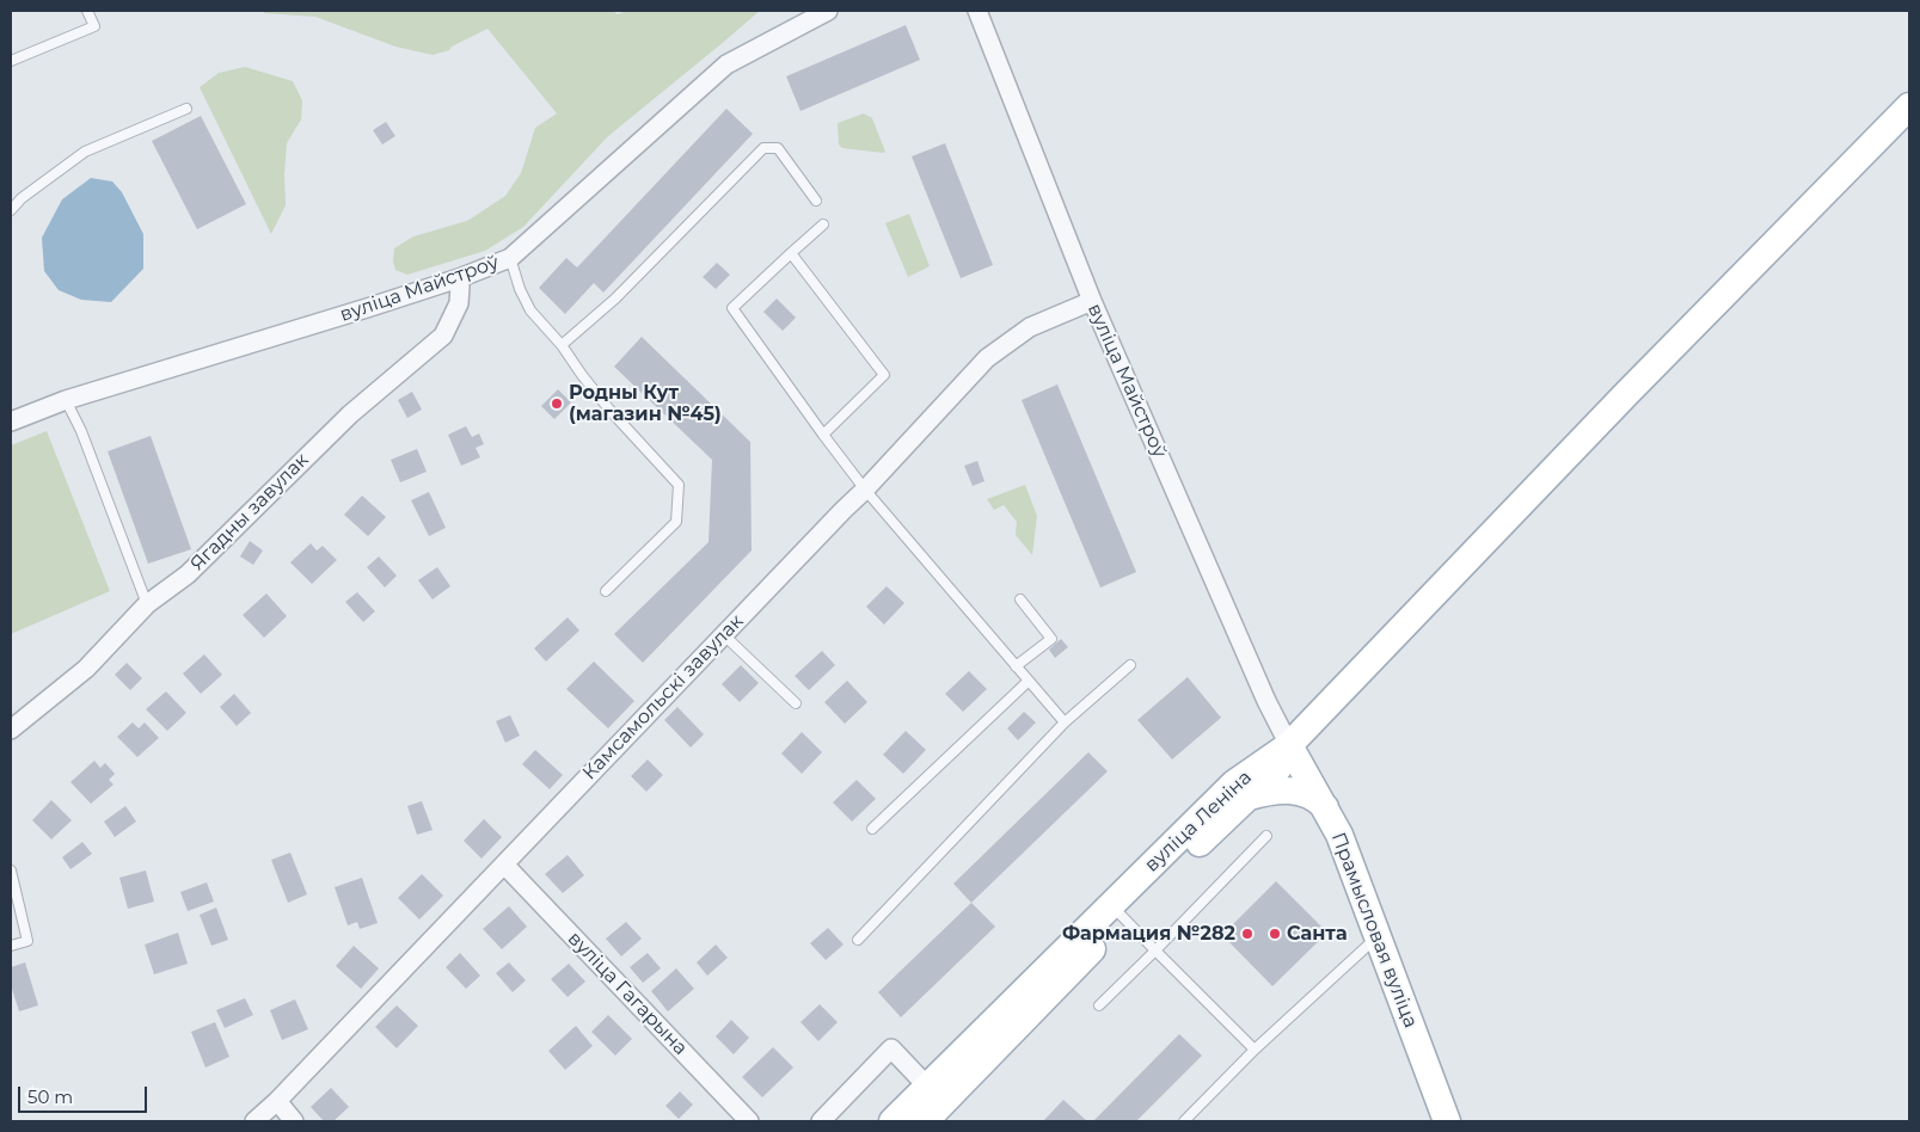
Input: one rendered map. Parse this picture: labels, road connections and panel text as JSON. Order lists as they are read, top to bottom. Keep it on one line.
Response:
{"streets":{"main road":["вуліца Леніна","Прамысловая вуліца"],"street":["вуліца Майстроў","Ягадны завулак","Камсамольскі завулак","вуліца Гагарына"]},"crossings":[["вуліца Майстроў","Ягадны завулак"],["вуліца Майстроў","Камсамольскі завулак"],["вуліца Майстроў","вуліца Леніна"],["вуліца Майстроў","Прамысловая вуліца"],["Камсамольскі завулак","вуліца Гагарына"],["вуліца Леніна","Прамысловая вуліца"]],"places":["Родны Кут (магазин №45)","Фармация №282","Санта"],"scale_bar":"50 m"}
